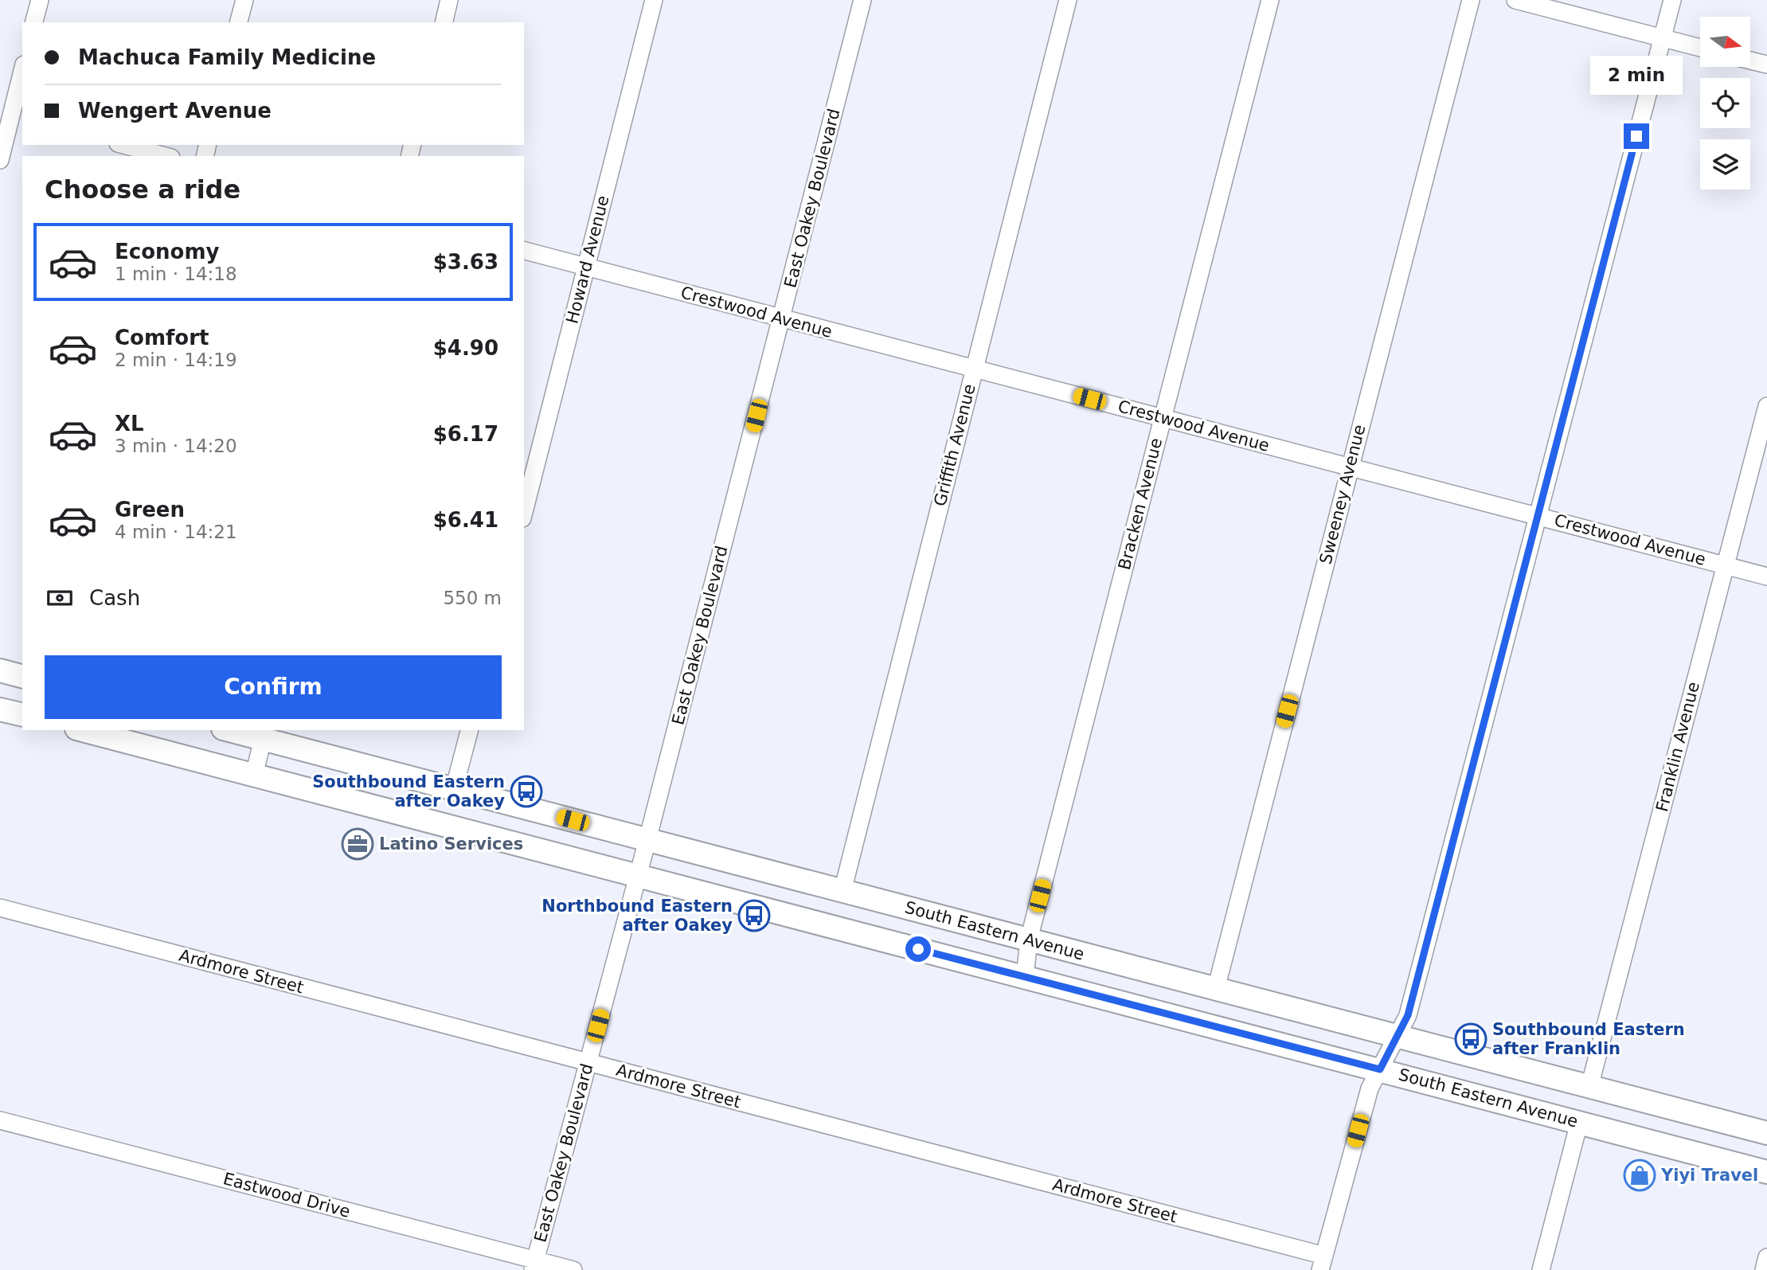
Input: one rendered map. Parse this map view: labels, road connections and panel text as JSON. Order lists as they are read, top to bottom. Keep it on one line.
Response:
{"streets":{"main road":["South Eastern Avenue"],"street":["East Oakey Boulevard","Howard Avenue","Crestwood Avenue","Griffith Avenue","Sweeney Avenue","Bracken Avenue","Franklin Avenue","Ardmore Street","Eastwood Drive"]},"crossings":[["East Oakey Boulevard","Crestwood Avenue"],["East Oakey Boulevard","South Eastern Avenue"],["East Oakey Boulevard","Ardmore Street"],["East Oakey Boulevard","Eastwood Drive"],["Howard Avenue","Crestwood Avenue"],["Crestwood Avenue","Griffith Avenue"],["Crestwood Avenue","Sweeney Avenue"],["Crestwood Avenue","Bracken Avenue"],["Crestwood Avenue","Franklin Avenue"],["Griffith Avenue","South Eastern Avenue"],["Sweeney Avenue","South Eastern Avenue"],["Bracken Avenue","South Eastern Avenue"],["Franklin Avenue","South Eastern Avenue"]],"places":{"bus stop":["Southbound Eastern after Oakey","Northbound Eastern after Oakey","Southbound Eastern after Franklin"],"office":["Latino Services"],"shop":["Yiyi Travel"]},"north":"right","page":{"banner":["Machuca Family Medicine","Wengert Avenue"],"bubble":"2 min","heading":"Choose a ride","list":[{"name":"Economy","note":"1 min · 14:18","value":"$3.63"},{"name":"Comfort","note":"2 min · 14:19","value":"$4.90"},{"name":"XL","note":"3 min · 14:20","value":"$6.17"},{"name":"Green","note":"4 min · 14:21","value":"$6.41"}],"pay":["Cash","550 m"],"buttons":"Confirm"}}
